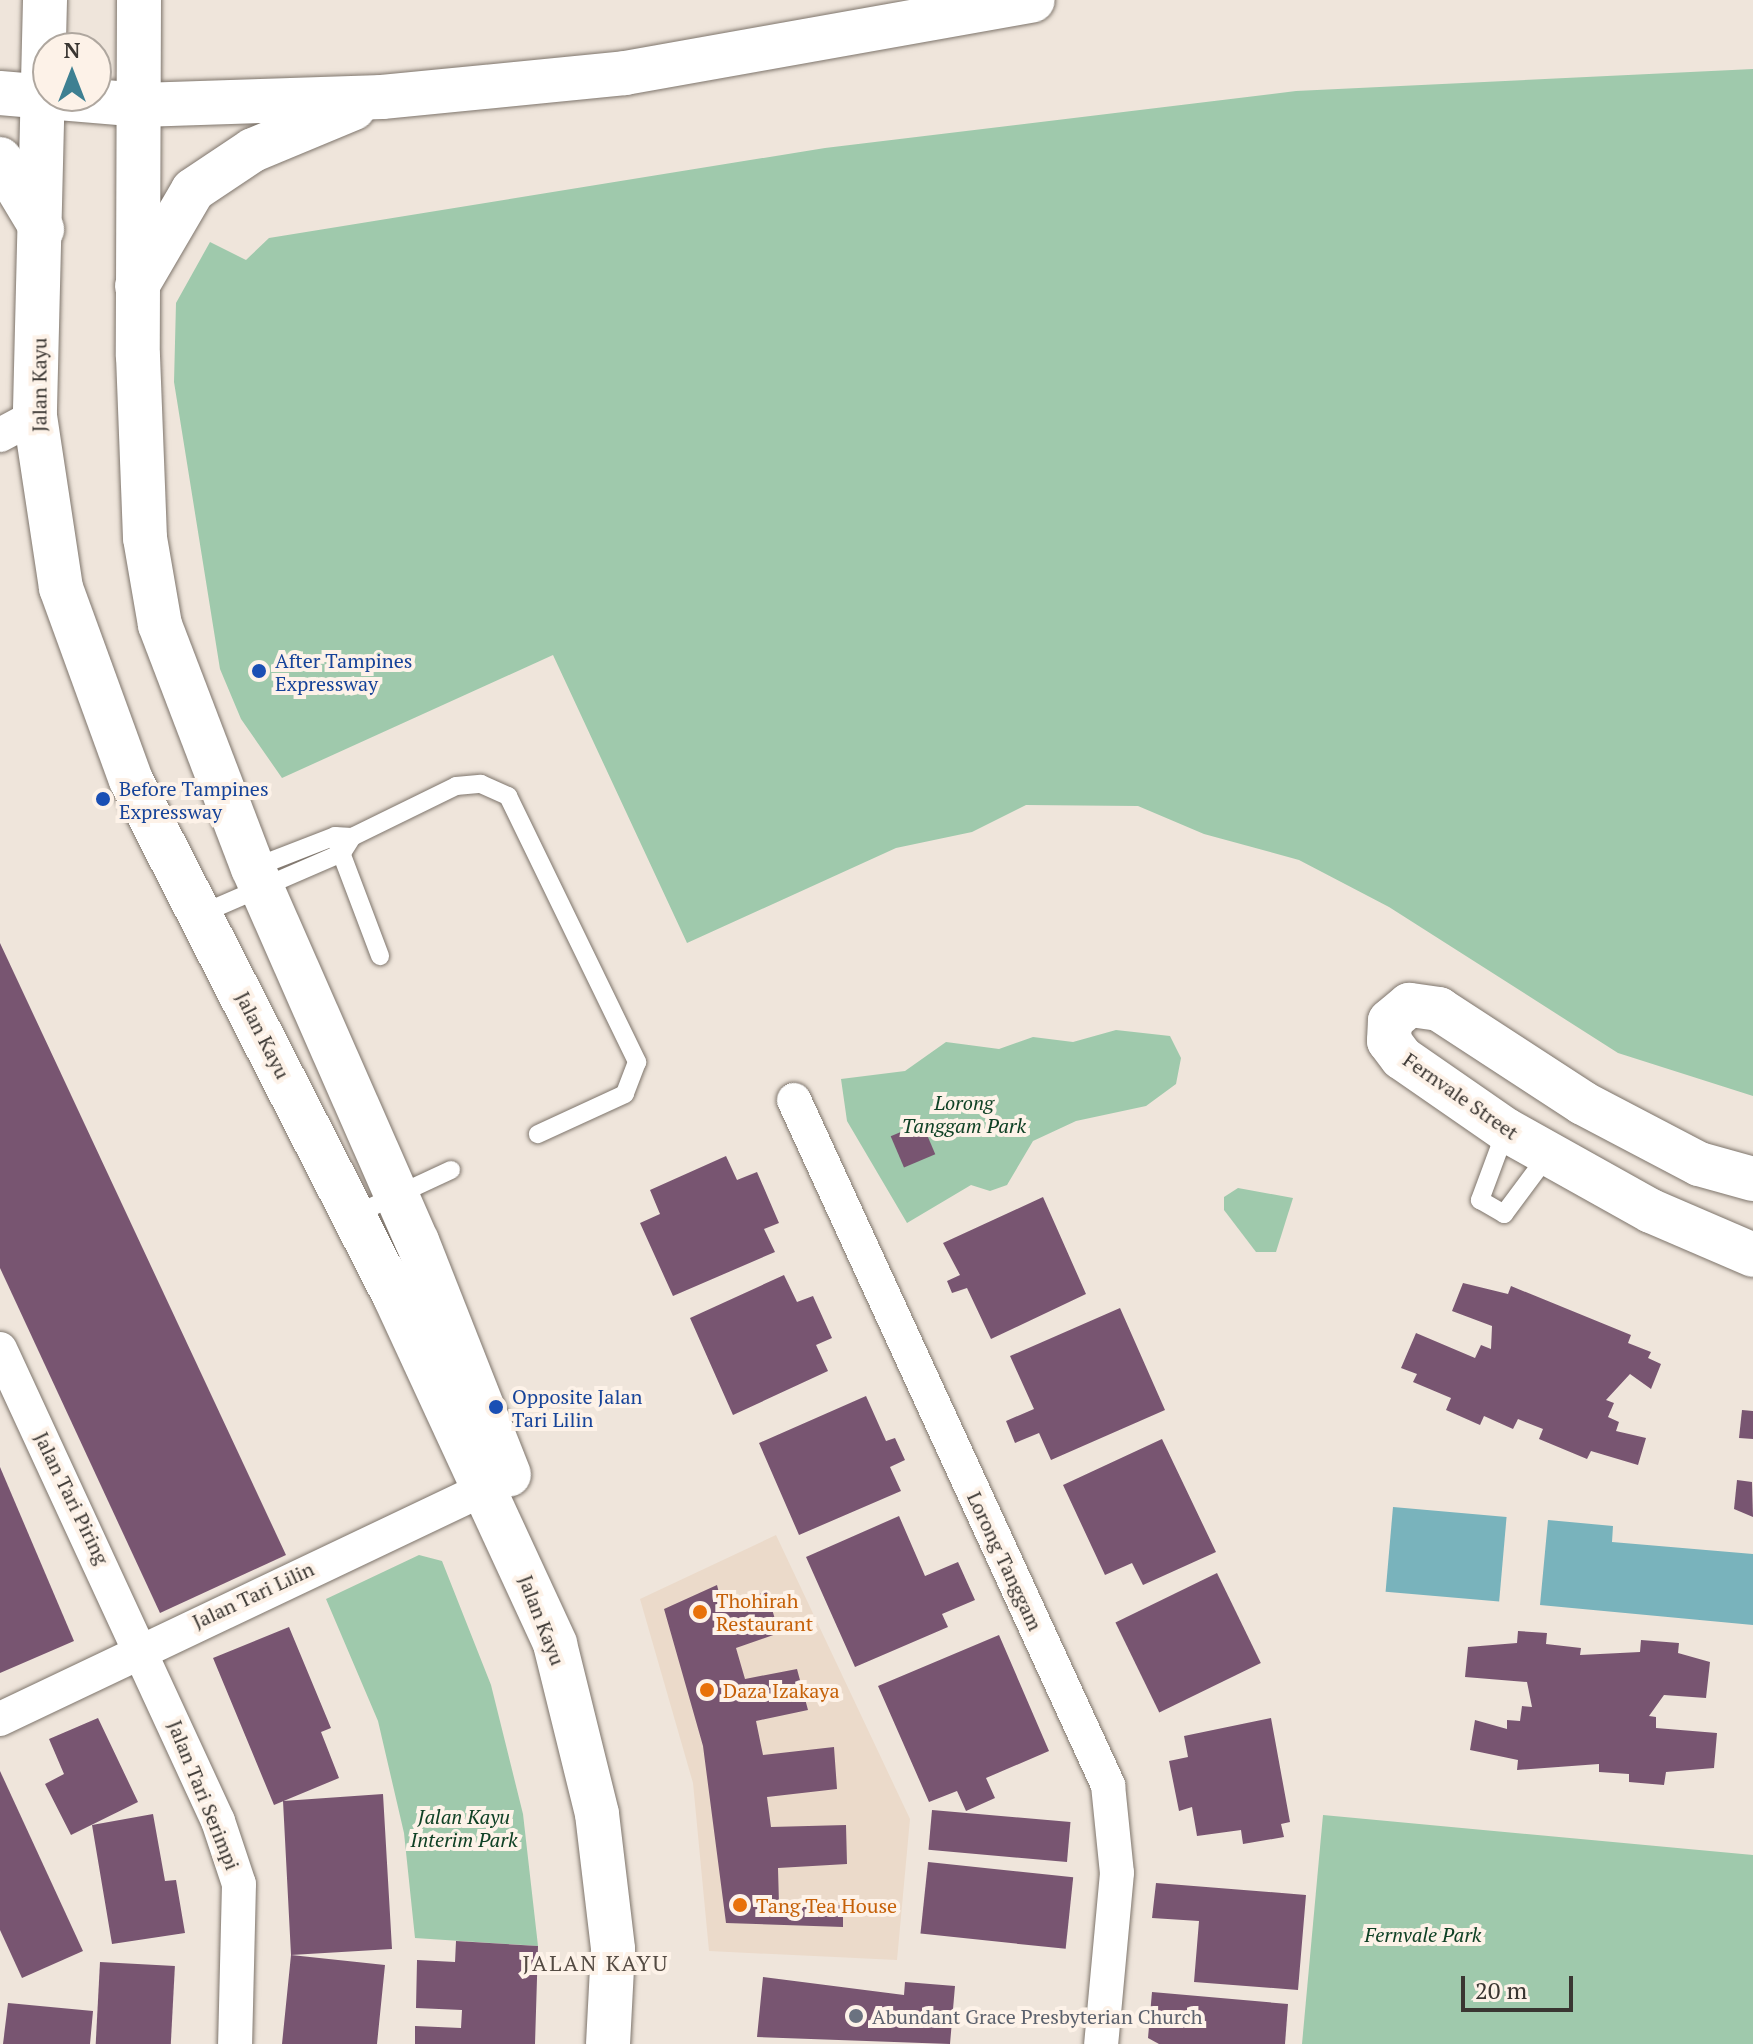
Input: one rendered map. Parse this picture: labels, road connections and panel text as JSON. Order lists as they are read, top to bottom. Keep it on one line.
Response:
{"streets":{"main road":["Jalan Kayu","Fernvale Street"],"street":["Jalan Tari Piring","Lorong Tanggam","Jalan Tari Lilin","Jalan Tari Serimpi"]},"crossings":[["Jalan Kayu","Jalan Tari Lilin"],["Jalan Tari Piring","Jalan Tari Lilin"],["Jalan Tari Piring","Jalan Tari Serimpi"],["Jalan Tari Lilin","Jalan Tari Serimpi"]],"districts":["JALAN KAYU"],"parks":["Lorong Tanggam Park","Jalan Kayu Interim Park","Fernvale Park"],"places":["After Tampines Expressway","Before Tampines Expressway","Opposite Jalan Tari Lilin","Thohirah Restaurant","Daza Izakaya","Tang Tea House","Abundant Grace Presbyterian Church"],"scale_bar":"20 m","north":"top"}
